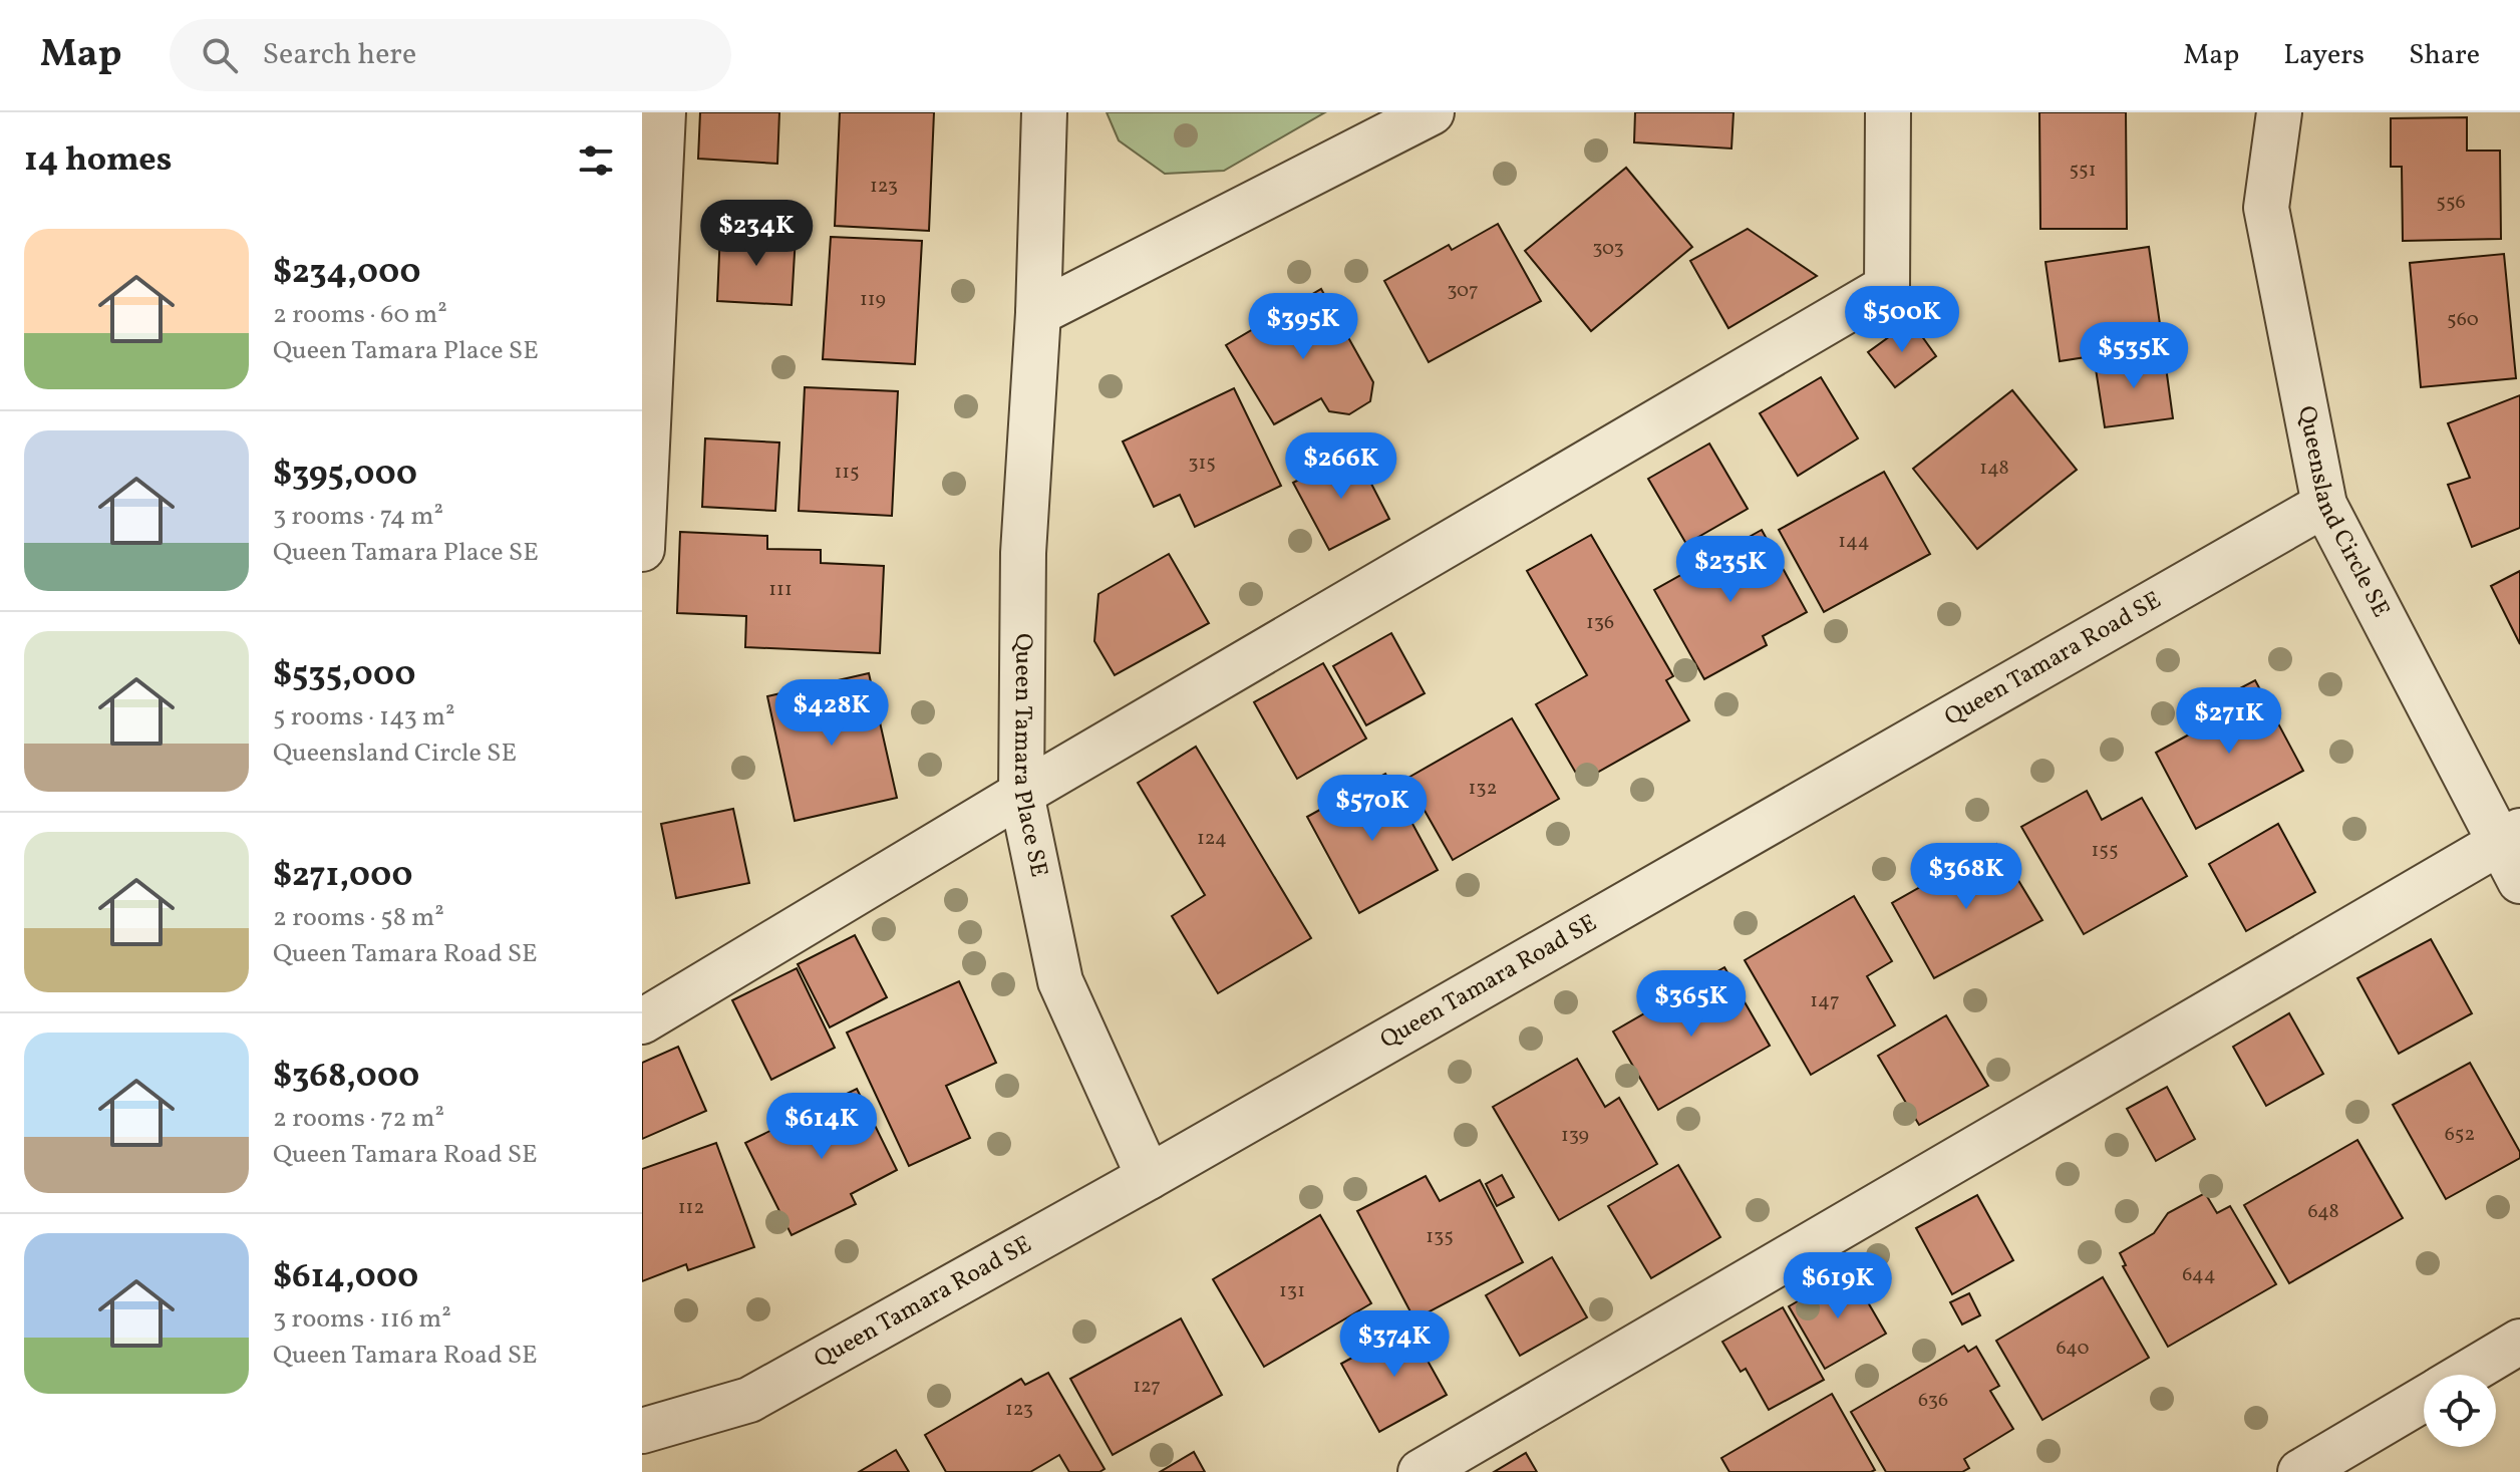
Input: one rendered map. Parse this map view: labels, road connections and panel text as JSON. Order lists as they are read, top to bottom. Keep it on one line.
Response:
{"streets":{"street":["Queensland Circle SE","Queen Tamara Road SE","Queen Tamara Place SE"]},"crossings":[["Queensland Circle SE","Queen Tamara Road SE"],["Queen Tamara Road SE","Queen Tamara Place SE"]],"house_numbers":["551","123","556","303","307","119","560","315","148","115","144","111","136","132","124","155","147","652","139","112","648","135","644","131","640","127","636","123"],"page":{"header":"Map","search":"Search here","nav":["Map","Layers","Share"],"heading":"14 homes","price":["$234K","$500K","$395K","$535K","$266K","$235K","$428K","$271K","$570K","$368K","$365K","$614K","$619K","$374K"],"list":[{"name":"$234,000","note":"2 rooms · 60 m² · Queen Tamara Place SE"},{"name":"$395,000","note":"3 rooms · 74 m² · Queen Tamara Place SE"},{"name":"$535,000","note":"5 rooms · 143 m² · Queensland Circle SE"},{"name":"$271,000","note":"2 rooms · 58 m² · Queen Tamara Road SE"},{"name":"$368,000","note":"2 rooms · 72 m² · Queen Tamara Road SE"},{"name":"$614,000","note":"3 rooms · 116 m² · Queen Tamara Road SE"}]}}
